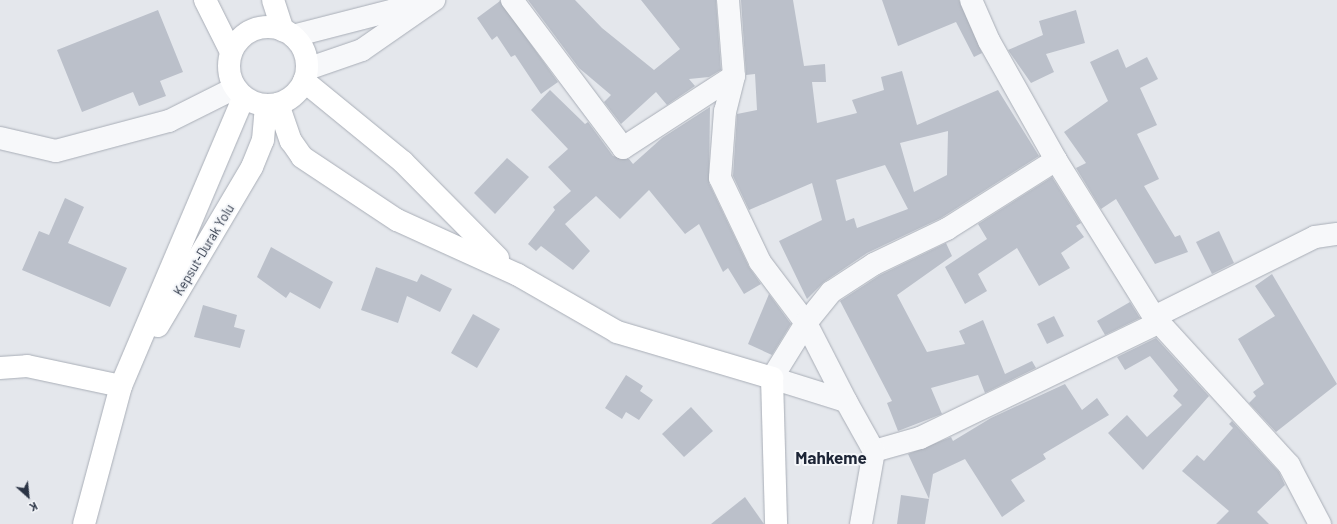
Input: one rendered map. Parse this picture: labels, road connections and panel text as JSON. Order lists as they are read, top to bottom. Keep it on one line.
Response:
{"streets":{"street":["Kepsut-Durak Yolu"]},"districts":["Mahkeme"],"north":"bottom right"}
